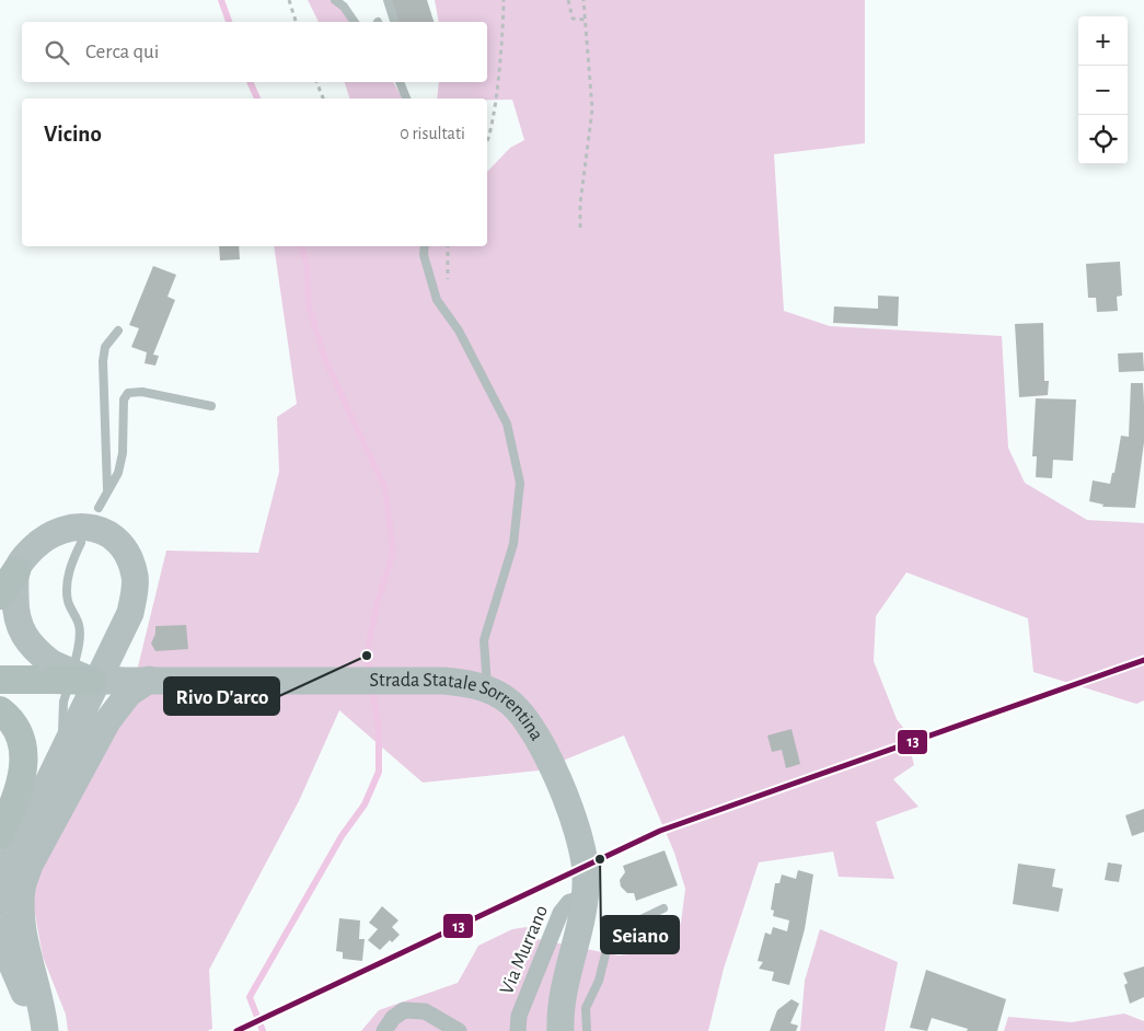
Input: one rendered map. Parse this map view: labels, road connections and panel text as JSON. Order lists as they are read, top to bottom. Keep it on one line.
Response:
{"streets":{"highway":["Strada Statale Sorrentina"],"street":["Via Murrano"]},"crossings":[["Strada Statale Sorrentina","Via Murrano"]],"places":["Rivo D'arco","Seiano"],"lines":["transit line 13"],"page":{"map_buttons":["+","−"],"search":"Cerca qui","heading":["Vicino","0 risultati"]}}
